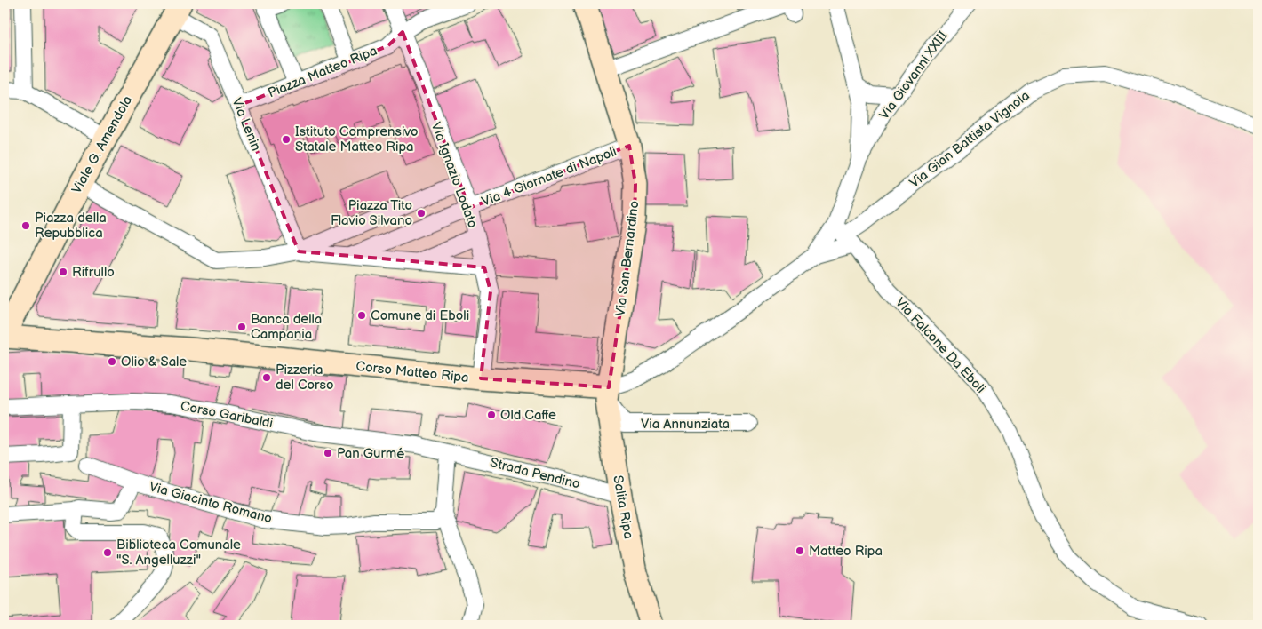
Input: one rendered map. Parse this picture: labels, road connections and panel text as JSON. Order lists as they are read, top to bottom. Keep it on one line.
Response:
{"streets":{"street":["Piazza Matteo Ripa","Via Giovanni XXIII","Via Lenin","Via Gian Battista Vignola","Viale G. Amendola","Via Ignazio Lodato","Via 4 Giornate di Napoli","Via San Bernardino","Via Falcone Da Eboli","Corso Matteo Ripa","Corso Garibaldi","Via Annunziata","Strada Pendino","Via Giacinto Romano","Salita Ripa"]},"crossings":[["Piazza Matteo Ripa","Via Lenin"],["Piazza Matteo Ripa","Via Ignazio Lodato"],["Via Giovanni XXIII","Via Gian Battista Vignola"],["Via Giovanni XXIII","Via Falcone Da Eboli"],["Via Lenin","Viale G. Amendola"],["Via Gian Battista Vignola","Via San Bernardino"],["Via Gian Battista Vignola","Via Falcone Da Eboli"],["Via Gian Battista Vignola","Corso Matteo Ripa"],["Via Gian Battista Vignola","Via Annunziata"],["Via Gian Battista Vignola","Salita Ripa"],["Viale G. Amendola","Corso Matteo Ripa"],["Via Ignazio Lodato","Via 4 Giornate di Napoli"],["Via Ignazio Lodato","Corso Matteo Ripa"],["Via 4 Giornate di Napoli","Via San Bernardino"],["Via San Bernardino","Corso Matteo Ripa"],["Via San Bernardino","Via Annunziata"],["Via San Bernardino","Salita Ripa"],["Corso Matteo Ripa","Via Annunziata"],["Corso Matteo Ripa","Salita Ripa"],["Corso Garibaldi","Strada Pendino"],["Via Annunziata","Salita Ripa"],["Strada Pendino","Salita Ripa"]],"places":["Istituto Comprensivo Statale Matteo Ripa","Piazza Tito Flavio Silvano","Piazza della Repubblica","Rifrullo","Comune di Eboli","Banca della Campania","Olio & Sale","Pizzeria del Corso","Old Caffe","Pan Gurmé","Matteo Ripa","Biblioteca Comunale \"S. Angelluzzi\""]}
